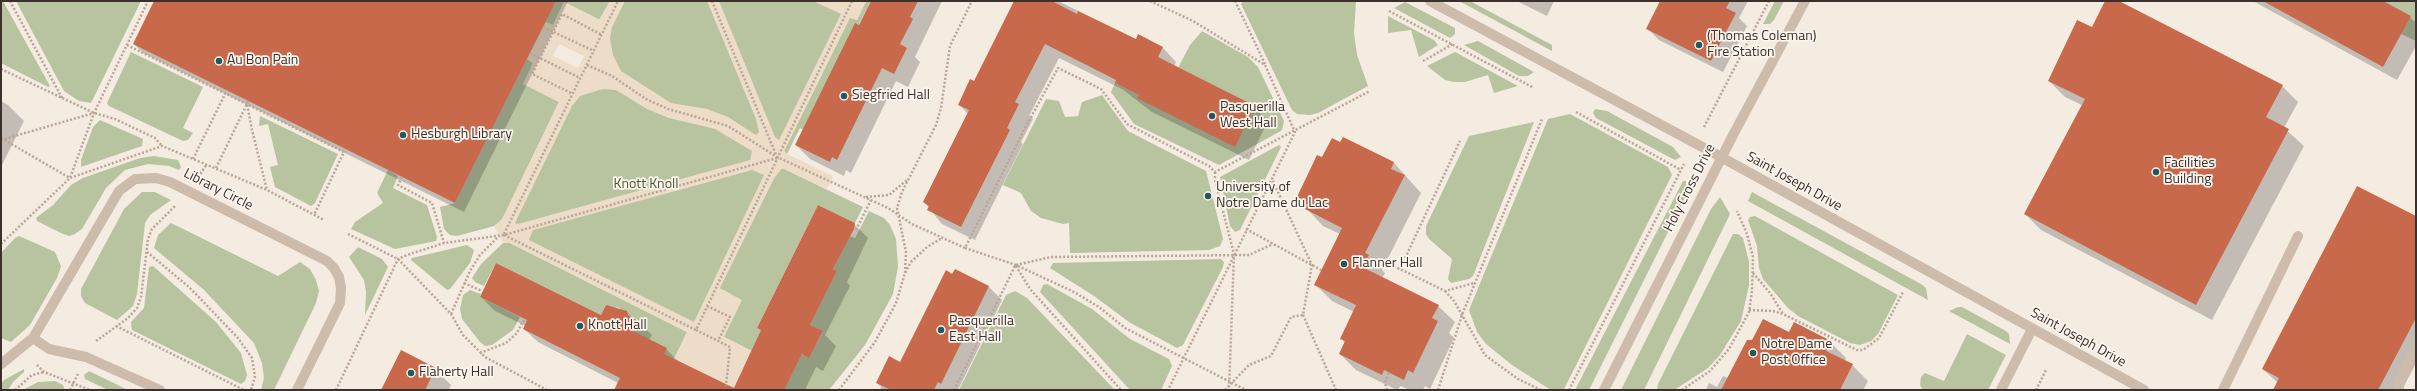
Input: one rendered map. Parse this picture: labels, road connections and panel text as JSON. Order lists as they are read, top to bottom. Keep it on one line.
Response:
{"streets":{"street":["Saint Joseph Drive","Holy Cross Drive","Library Circle"]},"crossings":[["Saint Joseph Drive","Holy Cross Drive"]],"parks":["Knott Knoll"],"places":["(Thomas Coleman) Fire Station","Au Bon Pain","Siegfried Hall","Pasquerilla West Hall","Hesburgh Library","Facilities Building","University of Notre Dame du Lac","Flanner Hall","Knott Hall","Pasquerilla East Hall","Notre Dame Post Office","Flaherty Hall"]}
